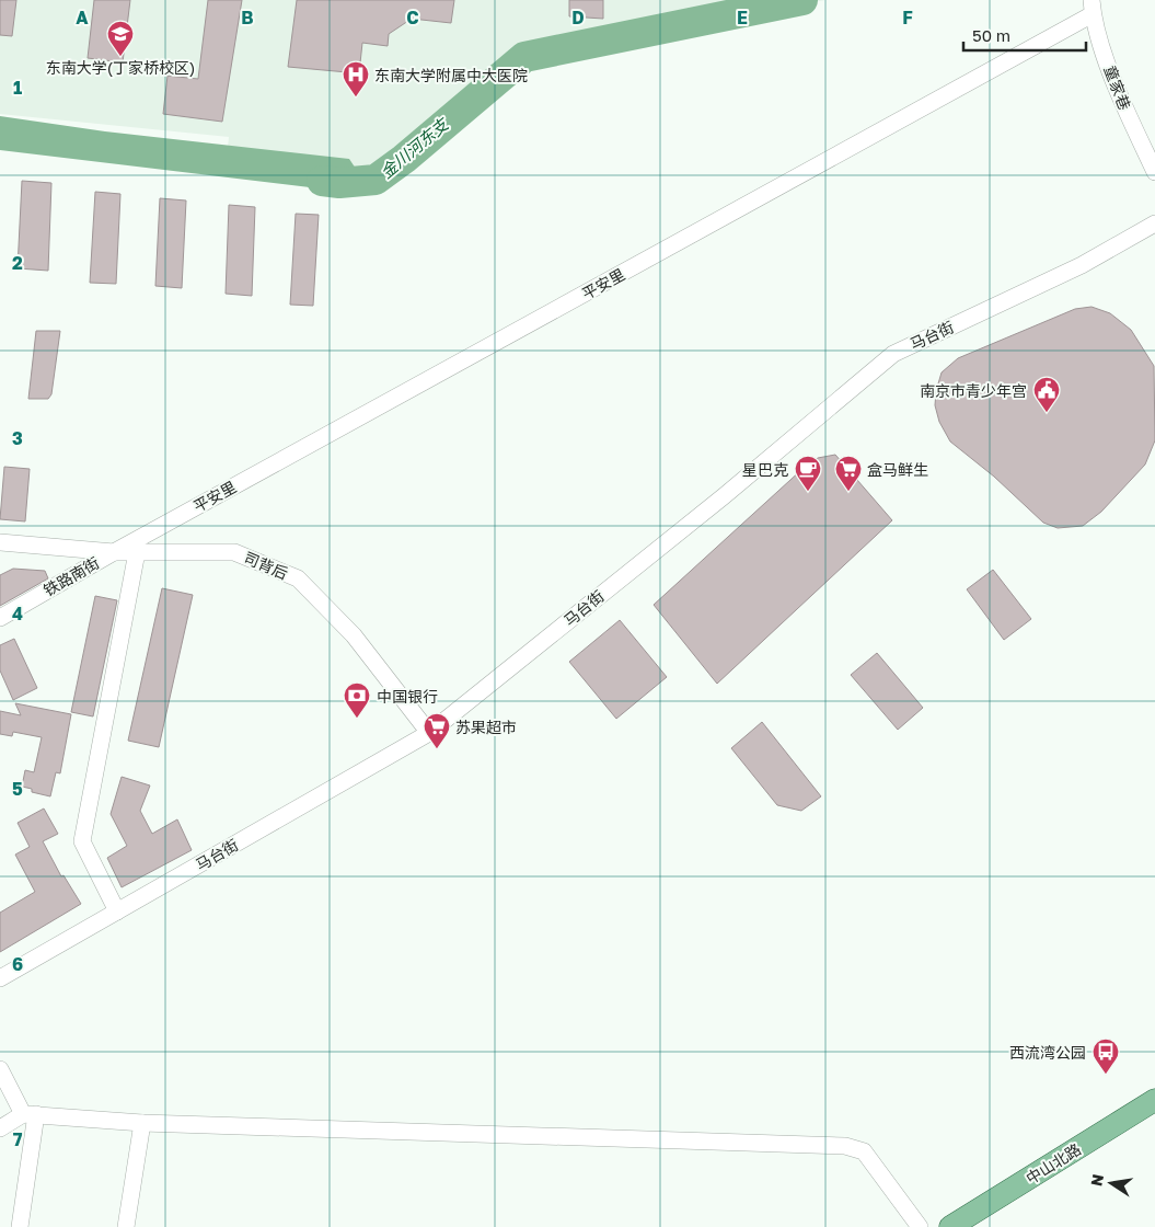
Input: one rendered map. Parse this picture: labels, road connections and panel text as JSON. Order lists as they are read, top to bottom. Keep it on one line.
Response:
{"streets":{"main road":["中山北路"],"street":["童家巷","平安里","马台街","司背后","铁路南街"]},"crossings":[["童家巷","平安里"],["平安里","司背后"],["平安里","铁路南街"],["马台街","司背后"],["司背后","铁路南街"]],"water":["金川河东支"],"places":{"school or university":["东南大学(丁家桥校区)"],"hospital":["东南大学附属中大医院"],"public building":["南京市青少年宫"],"cafe":["星巴克"],"supermarket":["盒马鲜生","苏果超市"],"bank":["中国银行"],"bus stop":["西流湾公园"]},"scale_bar":"50 m","north":"left","grid":{"columns":["A","B","C","D","E","F"],"rows":["1","2","3","4","5","6","7"]}}
